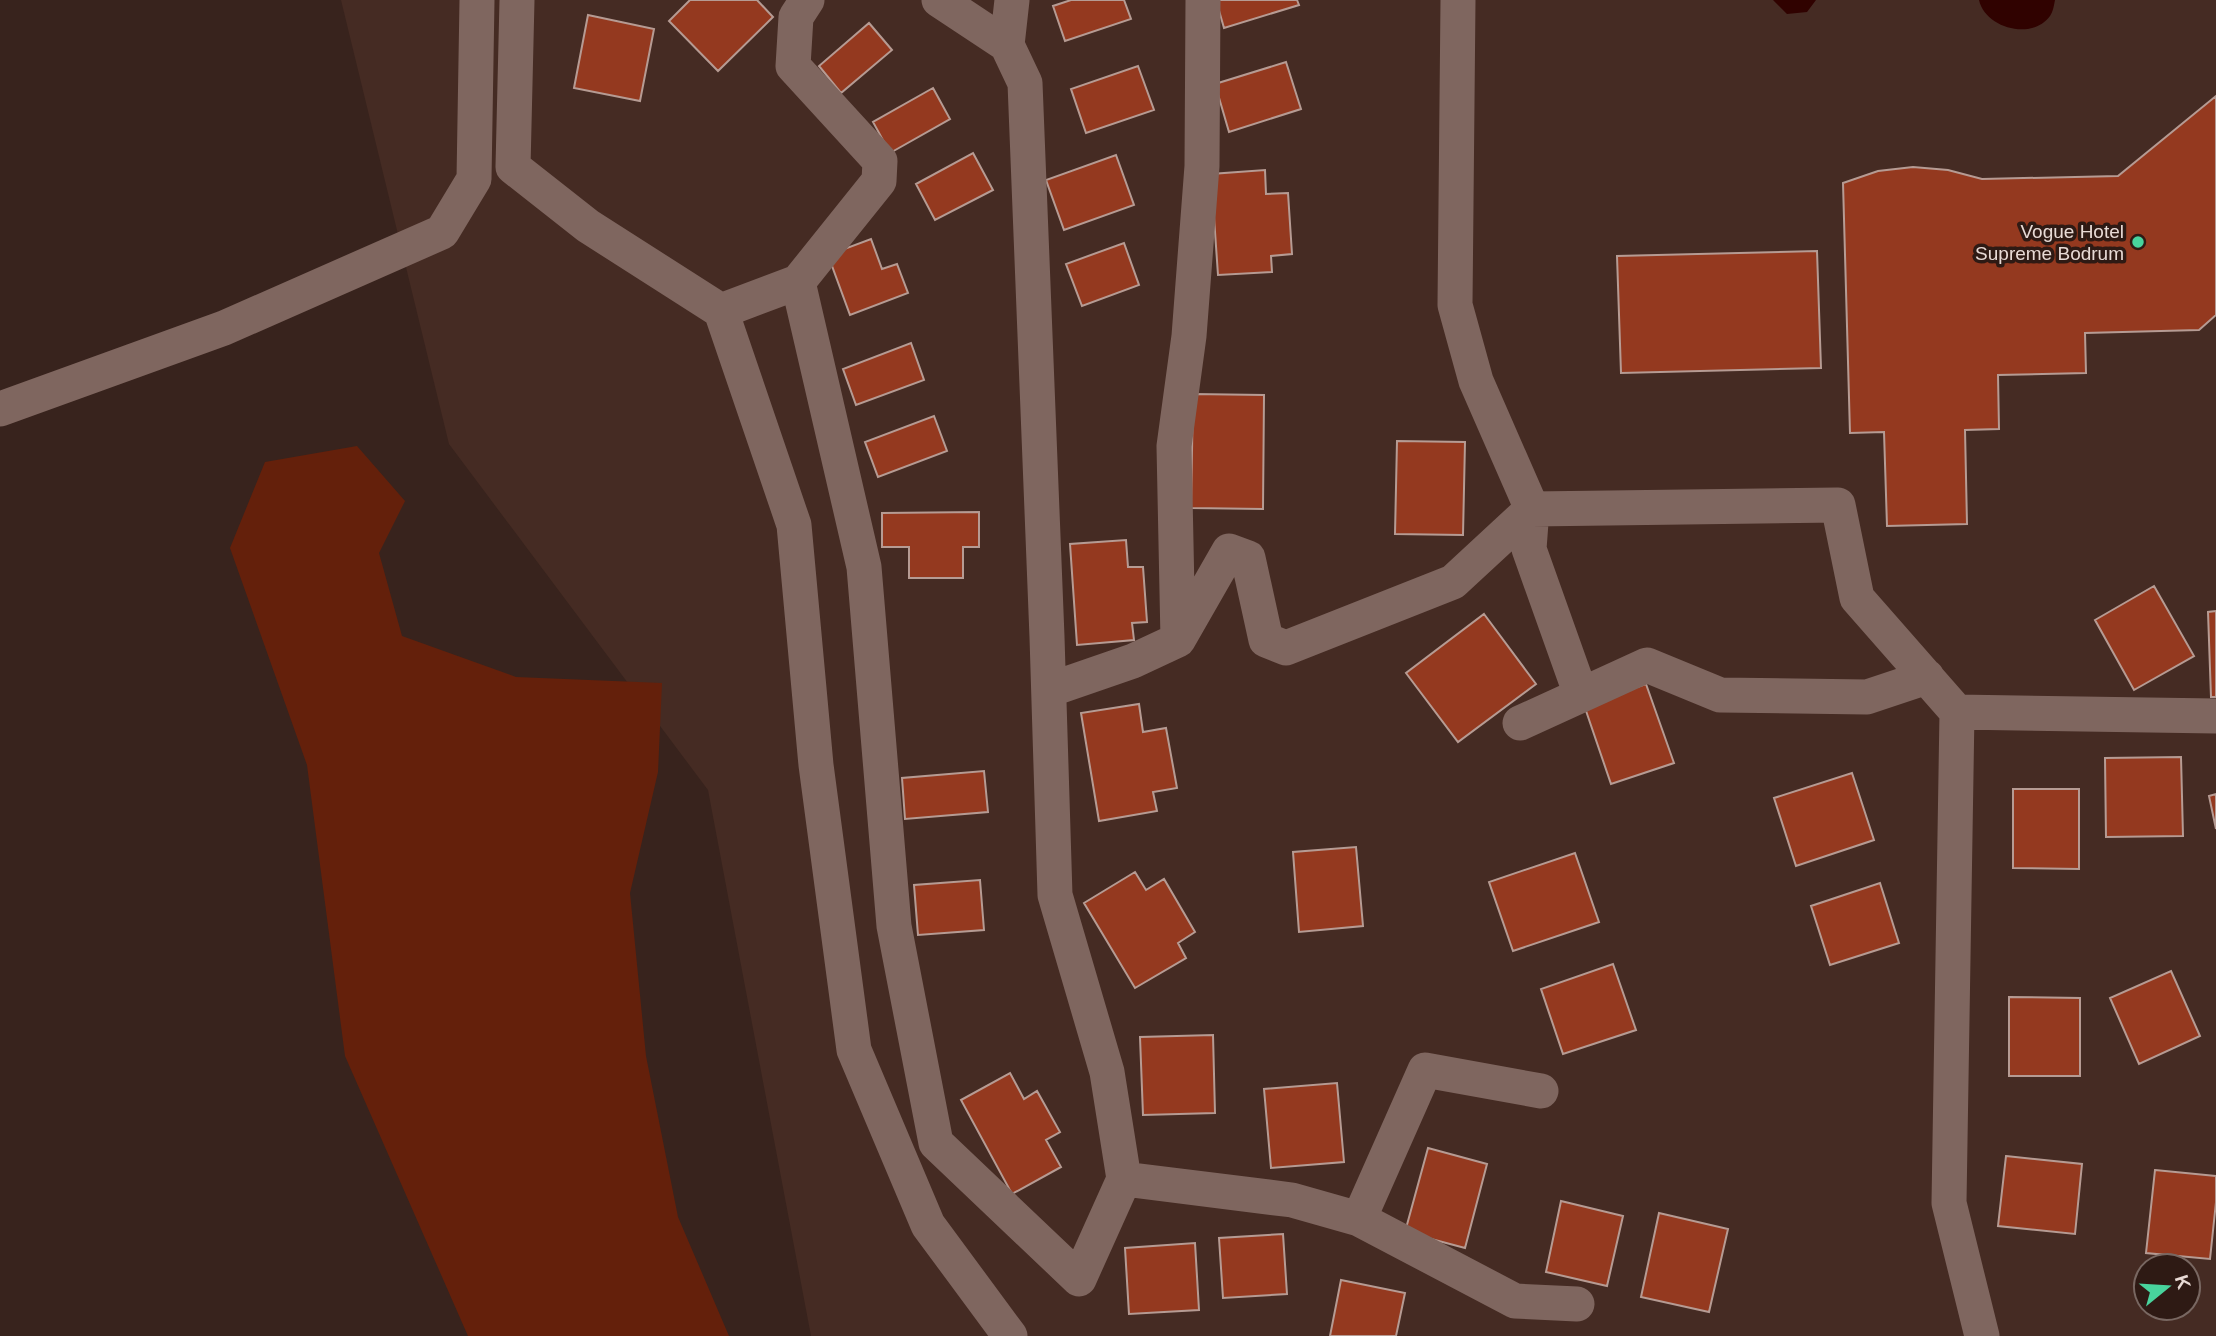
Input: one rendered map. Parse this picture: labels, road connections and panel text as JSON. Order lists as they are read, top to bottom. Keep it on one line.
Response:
{"places":["Vogue Hotel Supreme Bodrum"],"north":"right"}
